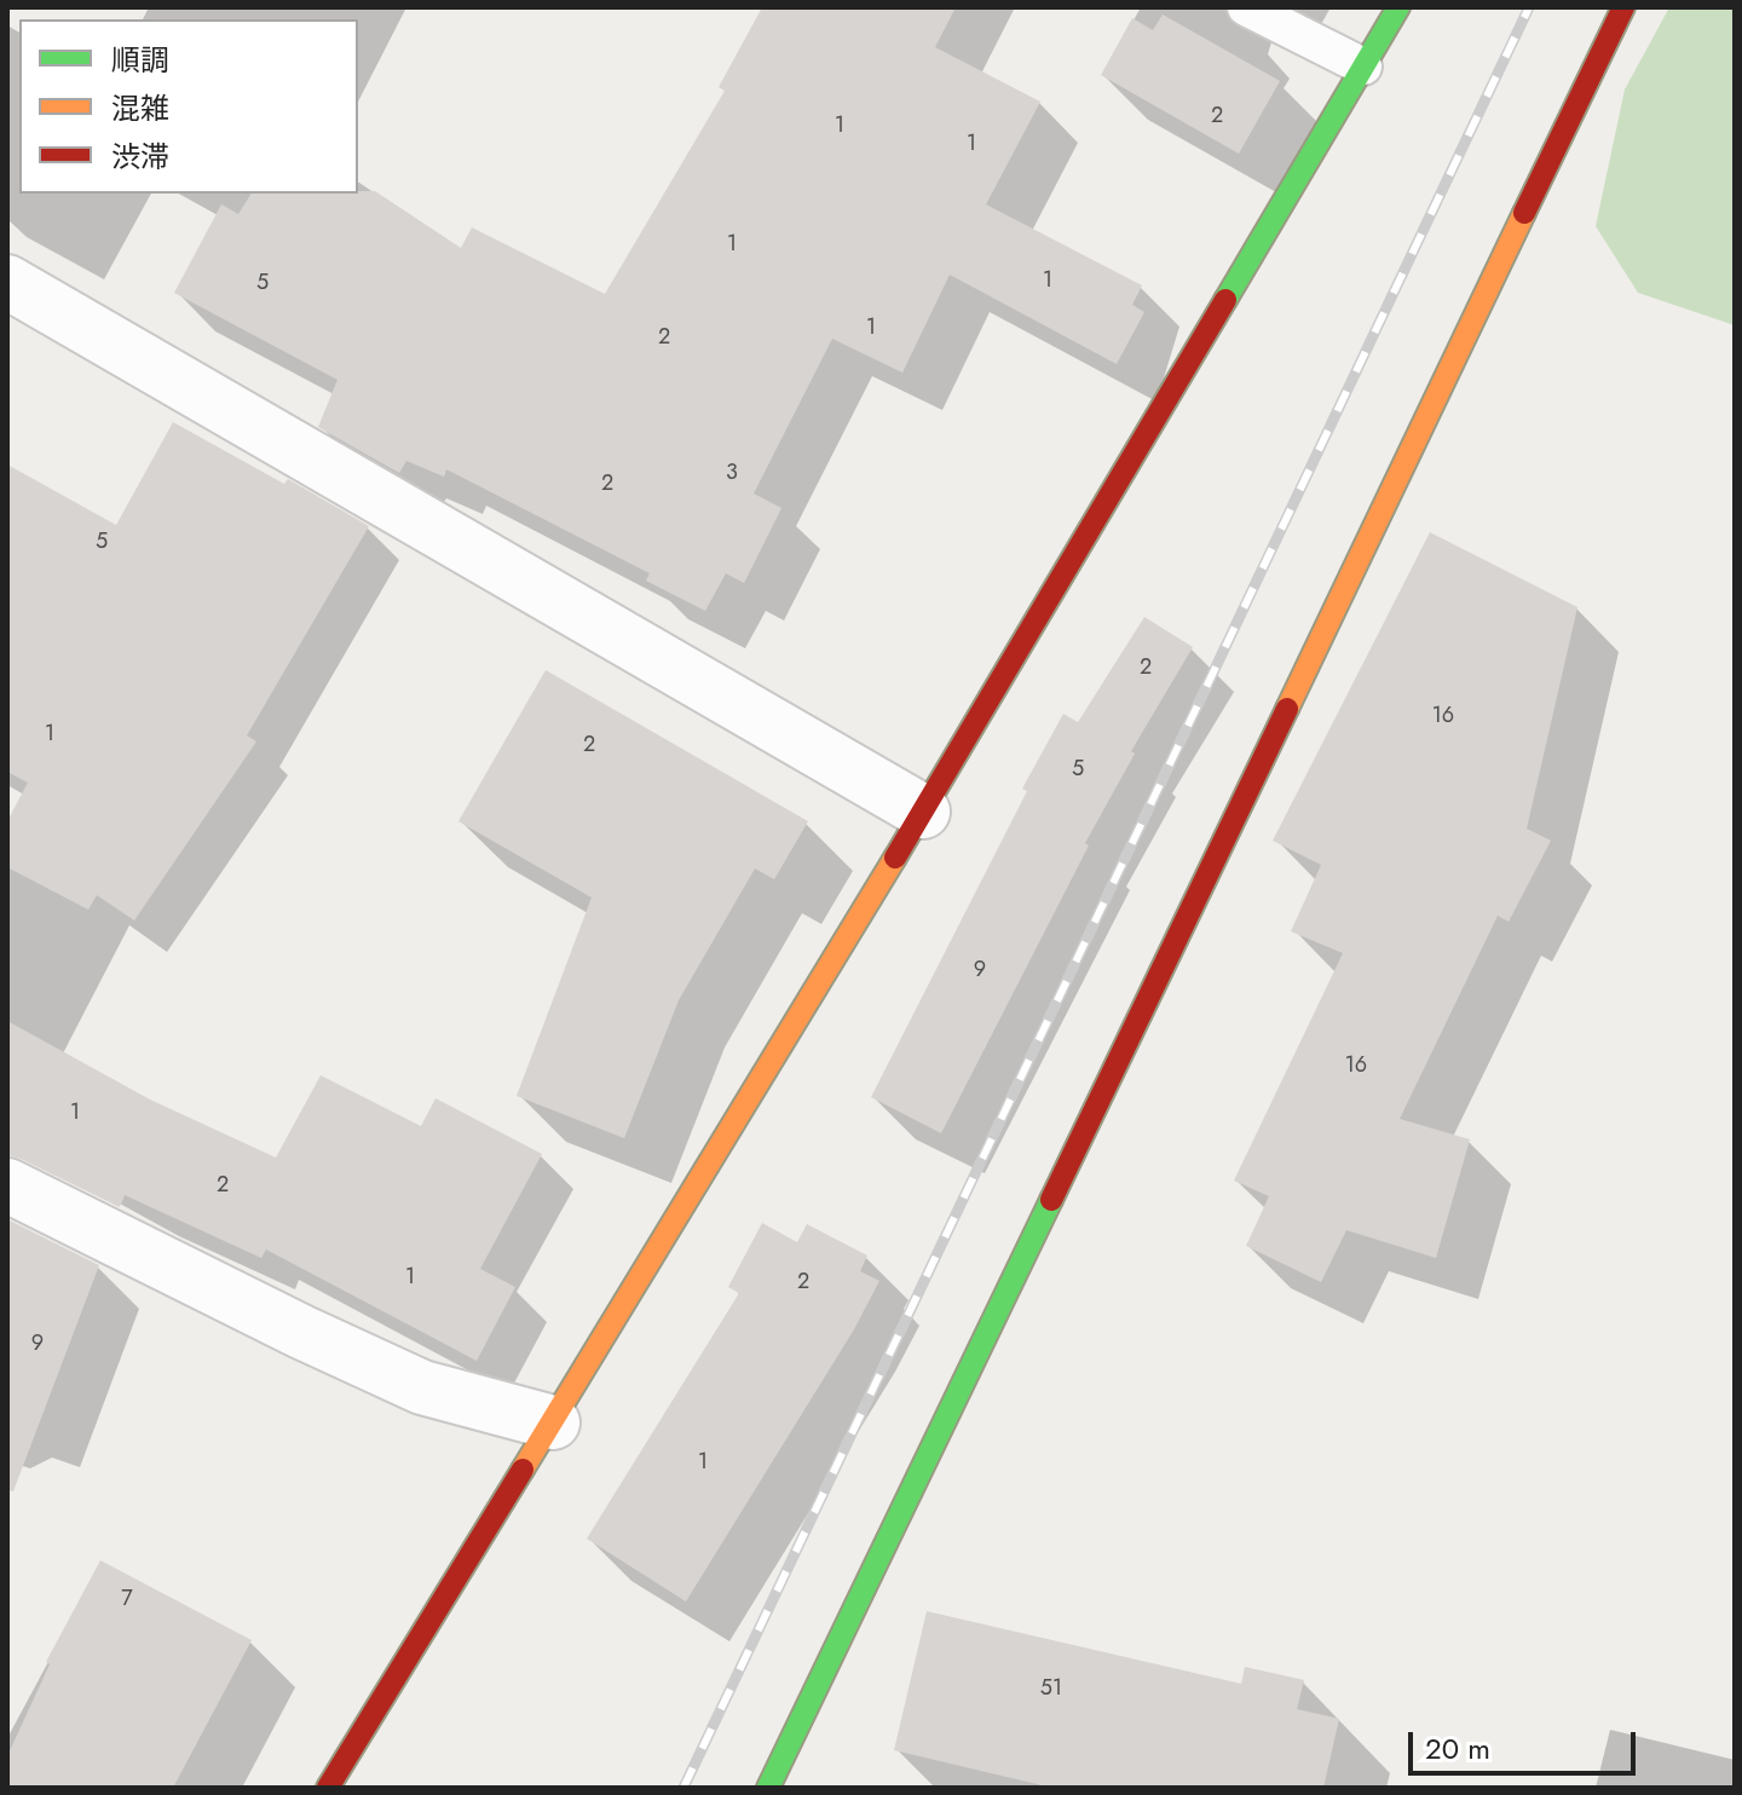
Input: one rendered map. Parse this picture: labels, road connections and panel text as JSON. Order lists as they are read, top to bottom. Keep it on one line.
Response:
{"house_numbers":["2","1","1","1","1","5","1","2","3","2","5","2","16","1","2","5","9","16","1","2","1","2","9","1","7","51"],"legend":["順調","混雑","渋滞"],"scale_bar":"20 m"}
